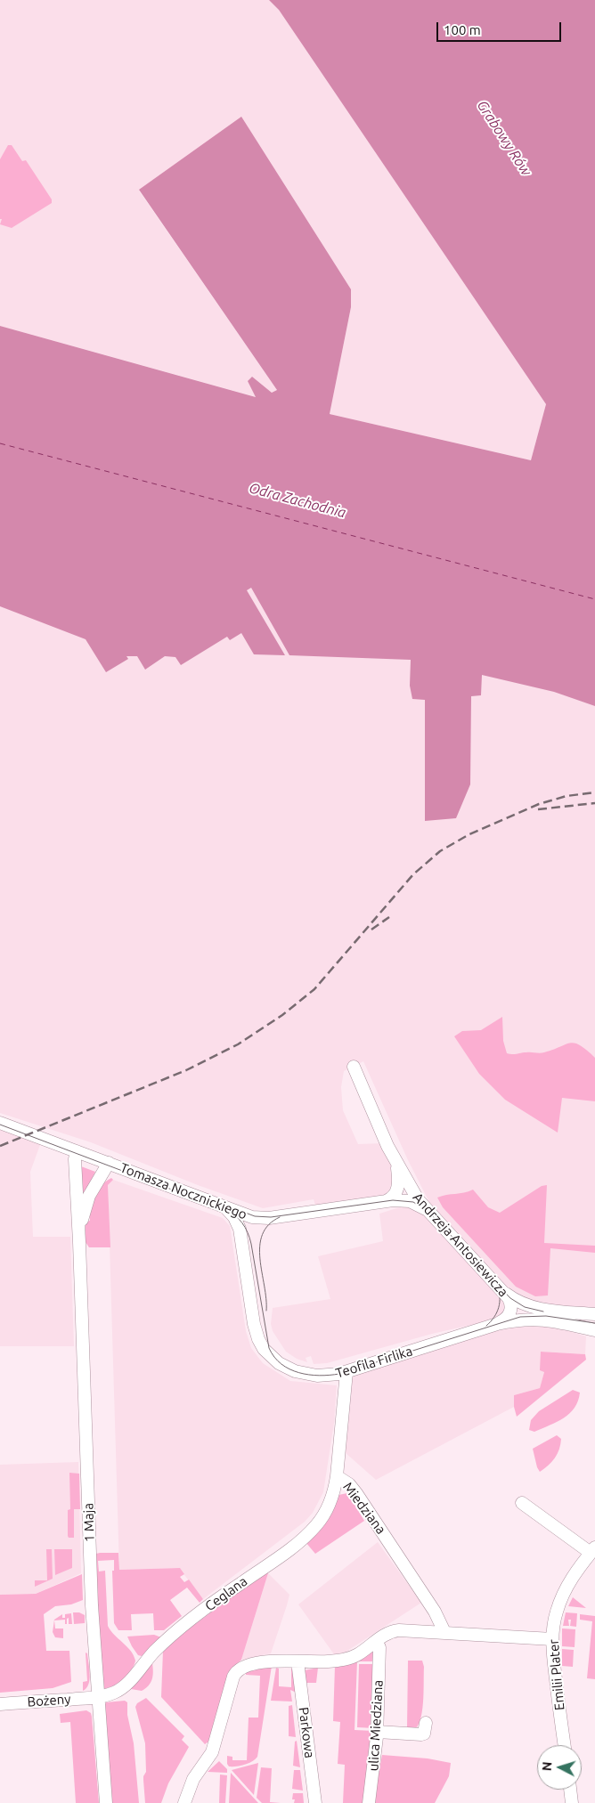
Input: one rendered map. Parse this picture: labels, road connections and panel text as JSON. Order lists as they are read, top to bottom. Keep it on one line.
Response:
{"streets":{"street":["Tomasza Nocznickiego","Andrzeja Antosiewicza","Teofila Firlika","Miedziana","1 Maja","Ceglana","Emilii Plater","Bożeny","ulica Miedziana","Parkowa"]},"crossings":[["Tomasza Nocznickiego","Andrzeja Antosiewicza"],["Tomasza Nocznickiego","Teofila Firlika"],["Tomasza Nocznickiego","1 Maja"],["Andrzeja Antosiewicza","Teofila Firlika"],["Teofila Firlika","Miedziana"],["Miedziana","Ceglana"],["1 Maja","Ceglana"],["1 Maja","Bożeny"],["Ceglana","Bożeny"]],"water":["Grabowy Rów","Odra Zachodnia"],"scale_bar":"100 m","north":"left"}
